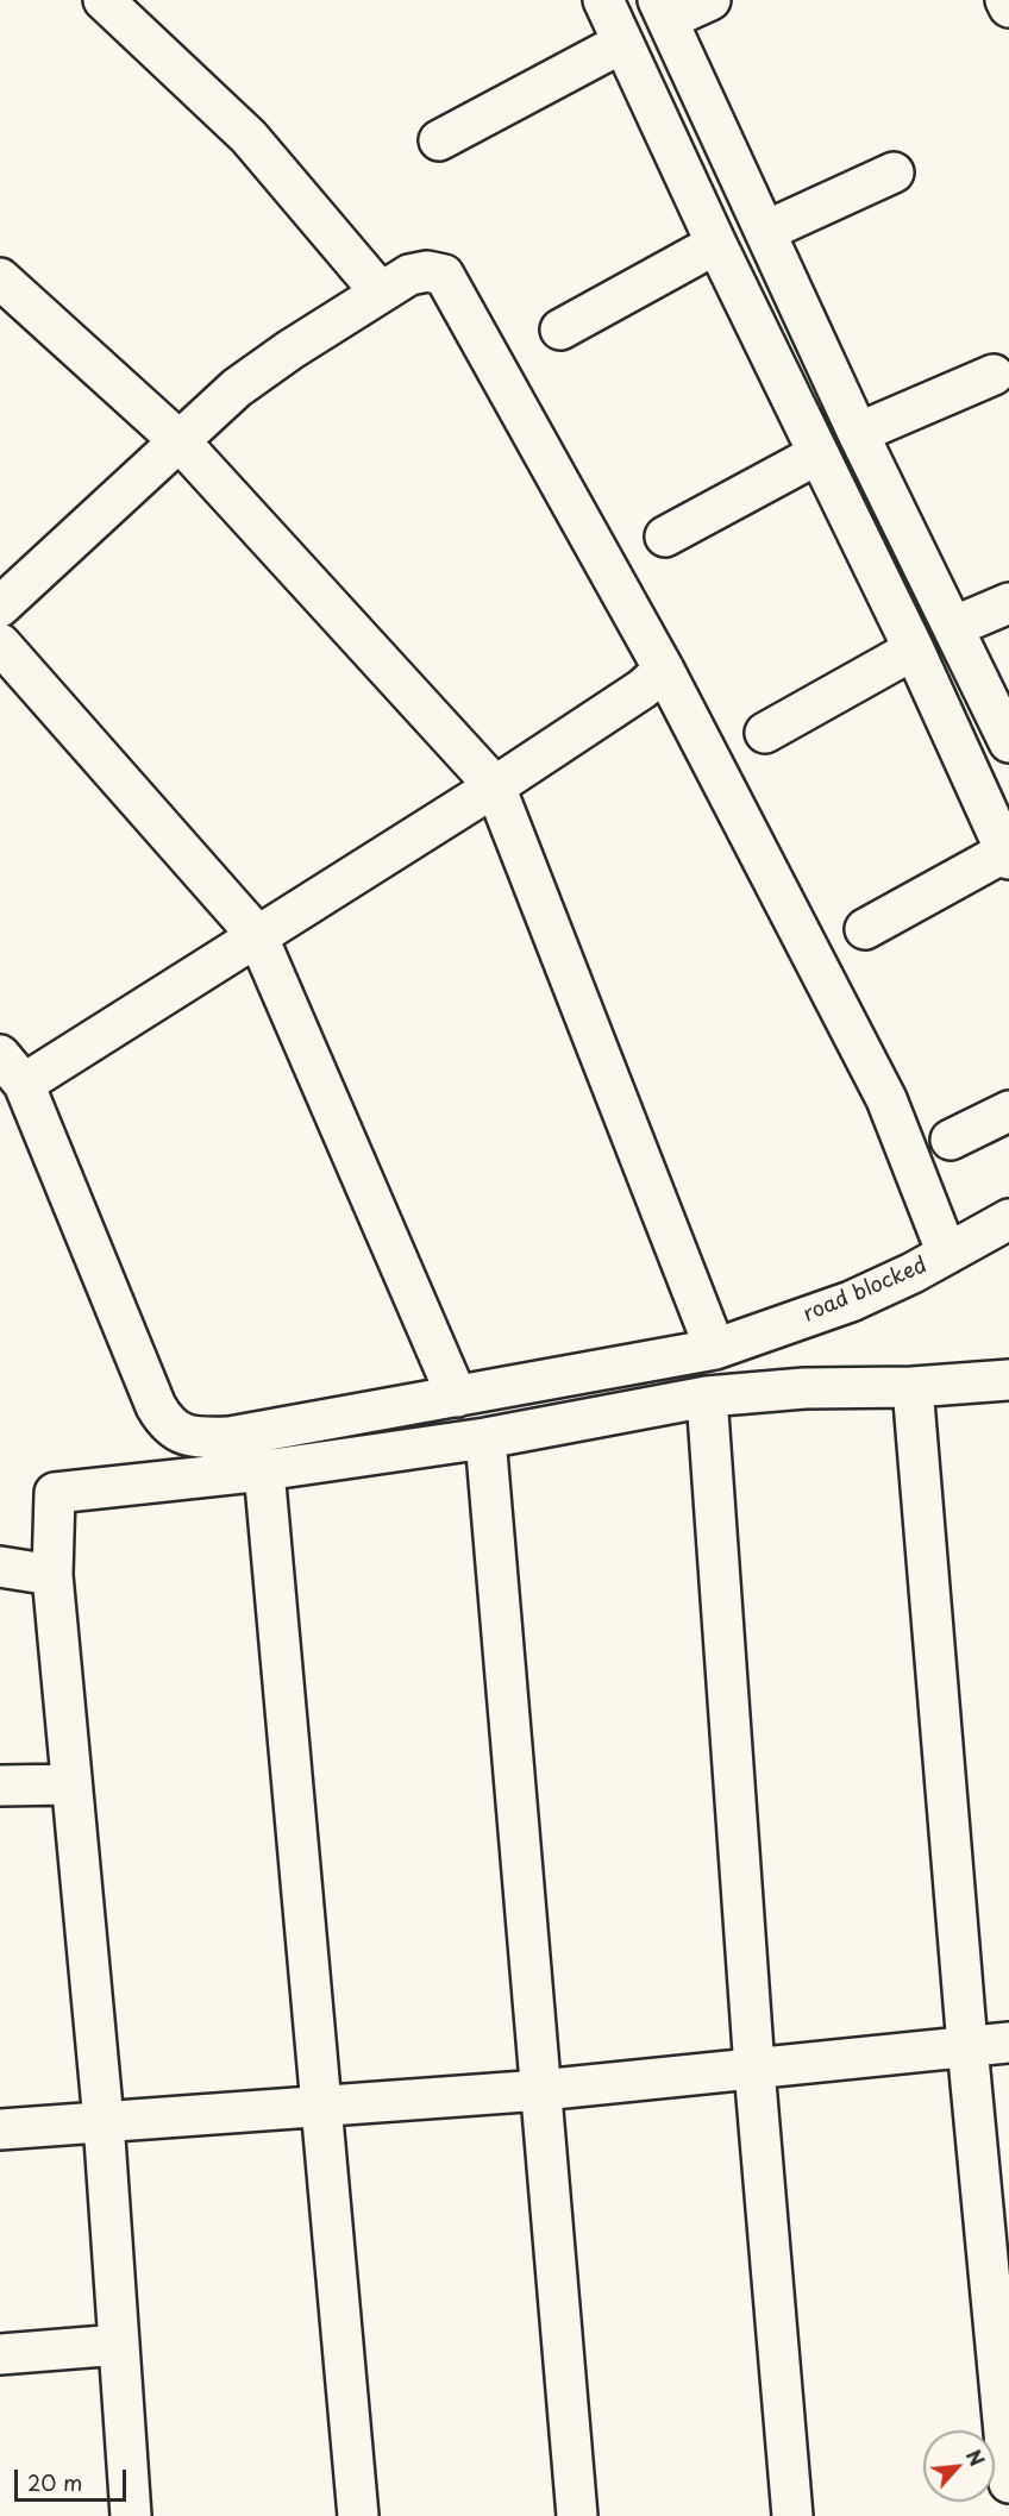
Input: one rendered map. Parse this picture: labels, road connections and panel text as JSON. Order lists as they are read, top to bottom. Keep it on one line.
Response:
{"streets":{"street":["road blocked"]},"scale_bar":"20 m","north":"top right"}
